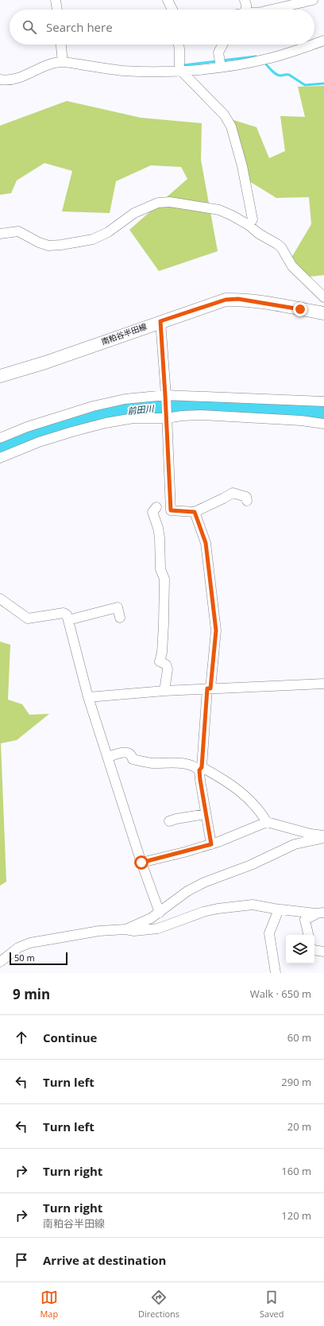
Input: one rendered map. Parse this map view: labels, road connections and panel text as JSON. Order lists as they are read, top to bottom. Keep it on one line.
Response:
{"streets":{"main road":["南粕谷半田線"]},"water":["前田川"],"scale_bar":"50 m","page":{"search":"Search here","scale":"50 m","heading":["9 min","Walk · 650 m"],"list":[["Continue","60 m"],["Turn left","290 m"],["Turn left","20 m"],["Turn right","160 m"],["Turn right","南粕谷半田線","120 m"],"Arrive at destination"],"nav":["Map","Directions","Saved"]}}
